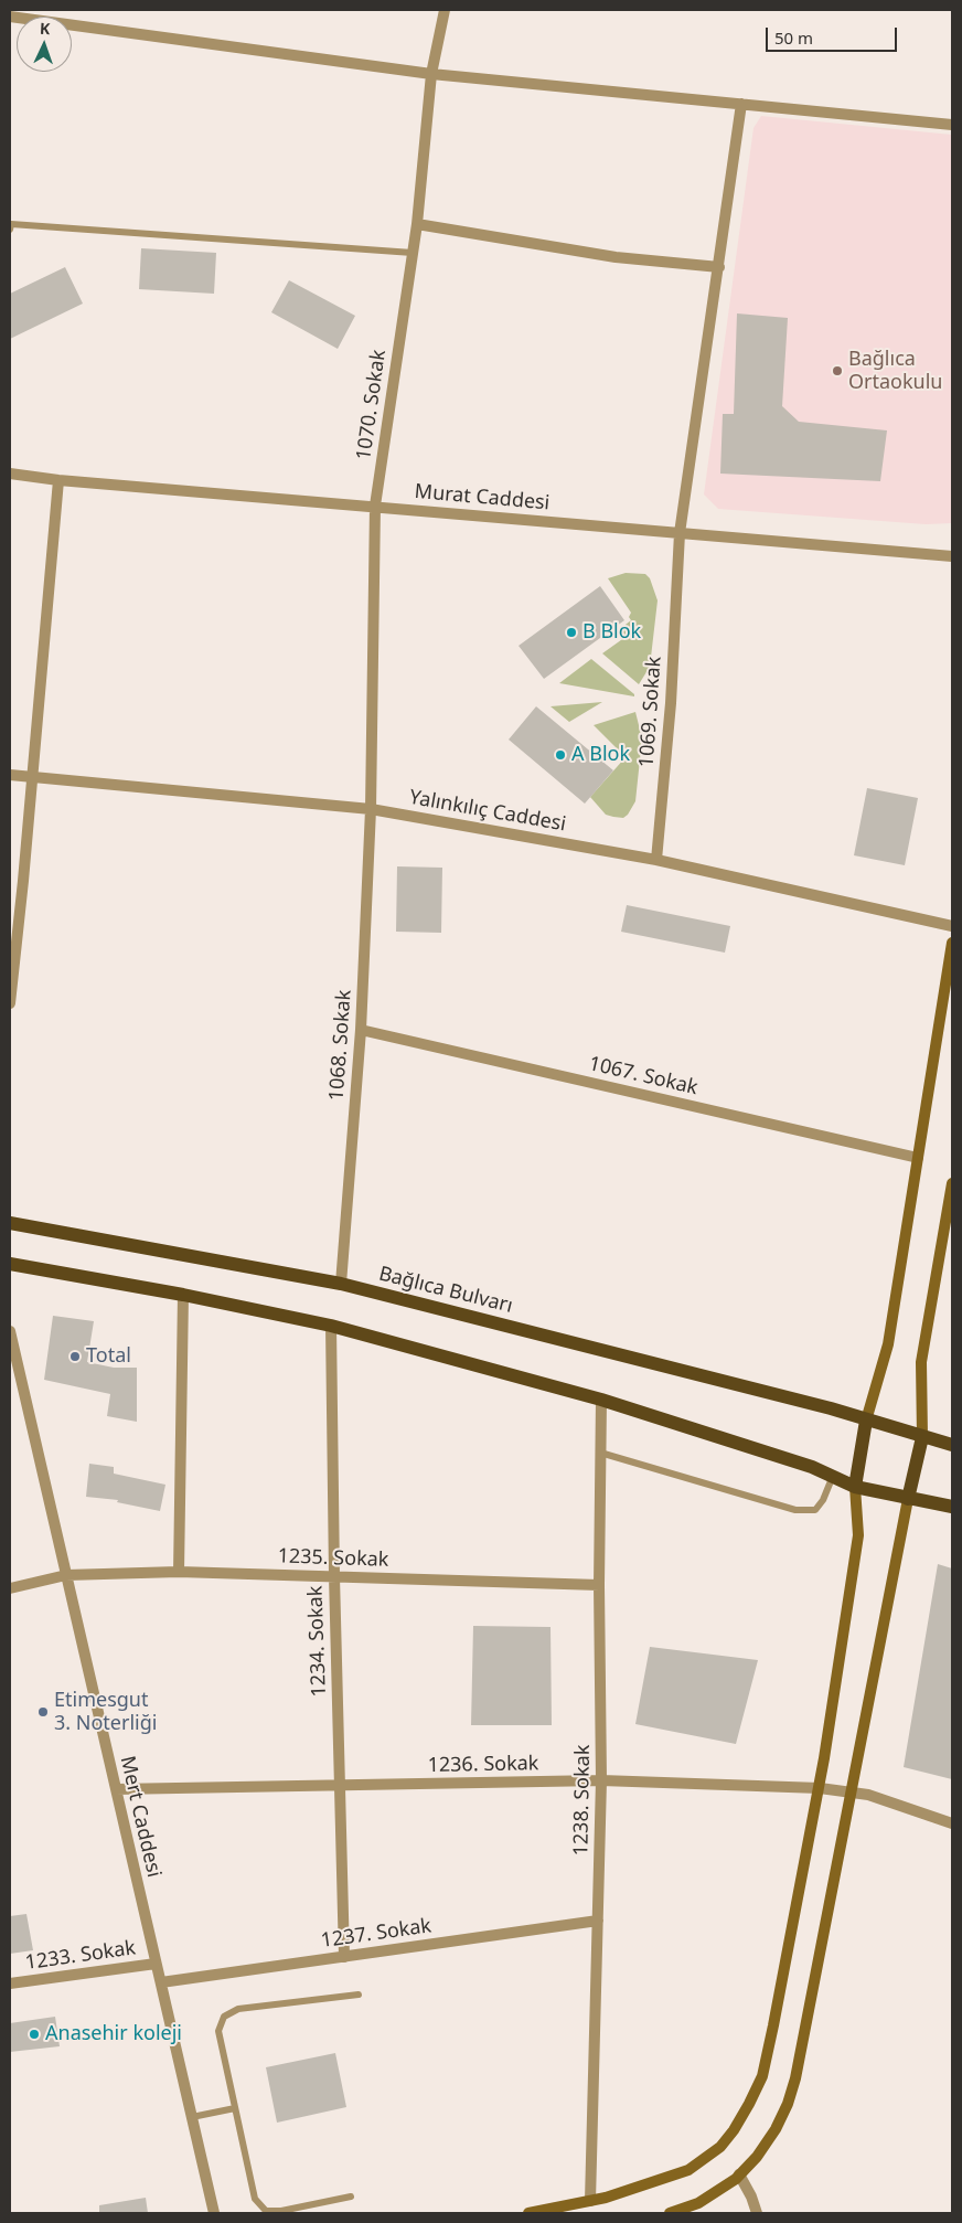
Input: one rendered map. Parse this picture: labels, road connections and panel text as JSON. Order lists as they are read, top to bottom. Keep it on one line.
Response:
{"streets":{"main road":["Bağlıca Bulvarı"],"street":["1070. Sokak","Murat Caddesi","1069. Sokak","Yalınkılıç Caddesi","1068. Sokak","1067. Sokak","1235. Sokak","1234. Sokak","1236. Sokak","1238. Sokak","Mert Caddesi","1237. Sokak","1233. Sokak"]},"crossings":[["1070. Sokak","Murat Caddesi"],["1070. Sokak","Yalınkılıç Caddesi"],["1070. Sokak","1068. Sokak"],["Murat Caddesi","1069. Sokak"],["1069. Sokak","Yalınkılıç Caddesi"],["Yalınkılıç Caddesi","1068. Sokak"],["1068. Sokak","1067. Sokak"],["1068. Sokak","Bağlıca Bulvarı"],["1235. Sokak","1234. Sokak"],["1235. Sokak","1238. Sokak"],["1235. Sokak","Mert Caddesi"],["1234. Sokak","1236. Sokak"],["1234. Sokak","1237. Sokak"],["1236. Sokak","1238. Sokak"],["1236. Sokak","Mert Caddesi"],["1238. Sokak","1237. Sokak"],["Mert Caddesi","1237. Sokak"],["Mert Caddesi","1233. Sokak"]],"places":["Bağlıca Ortaokulu","B Blok","A Blok","Total","Etimesgut 3. Noterliği","Anasehir koleji"],"scale_bar":"50 m","north":"top"}
